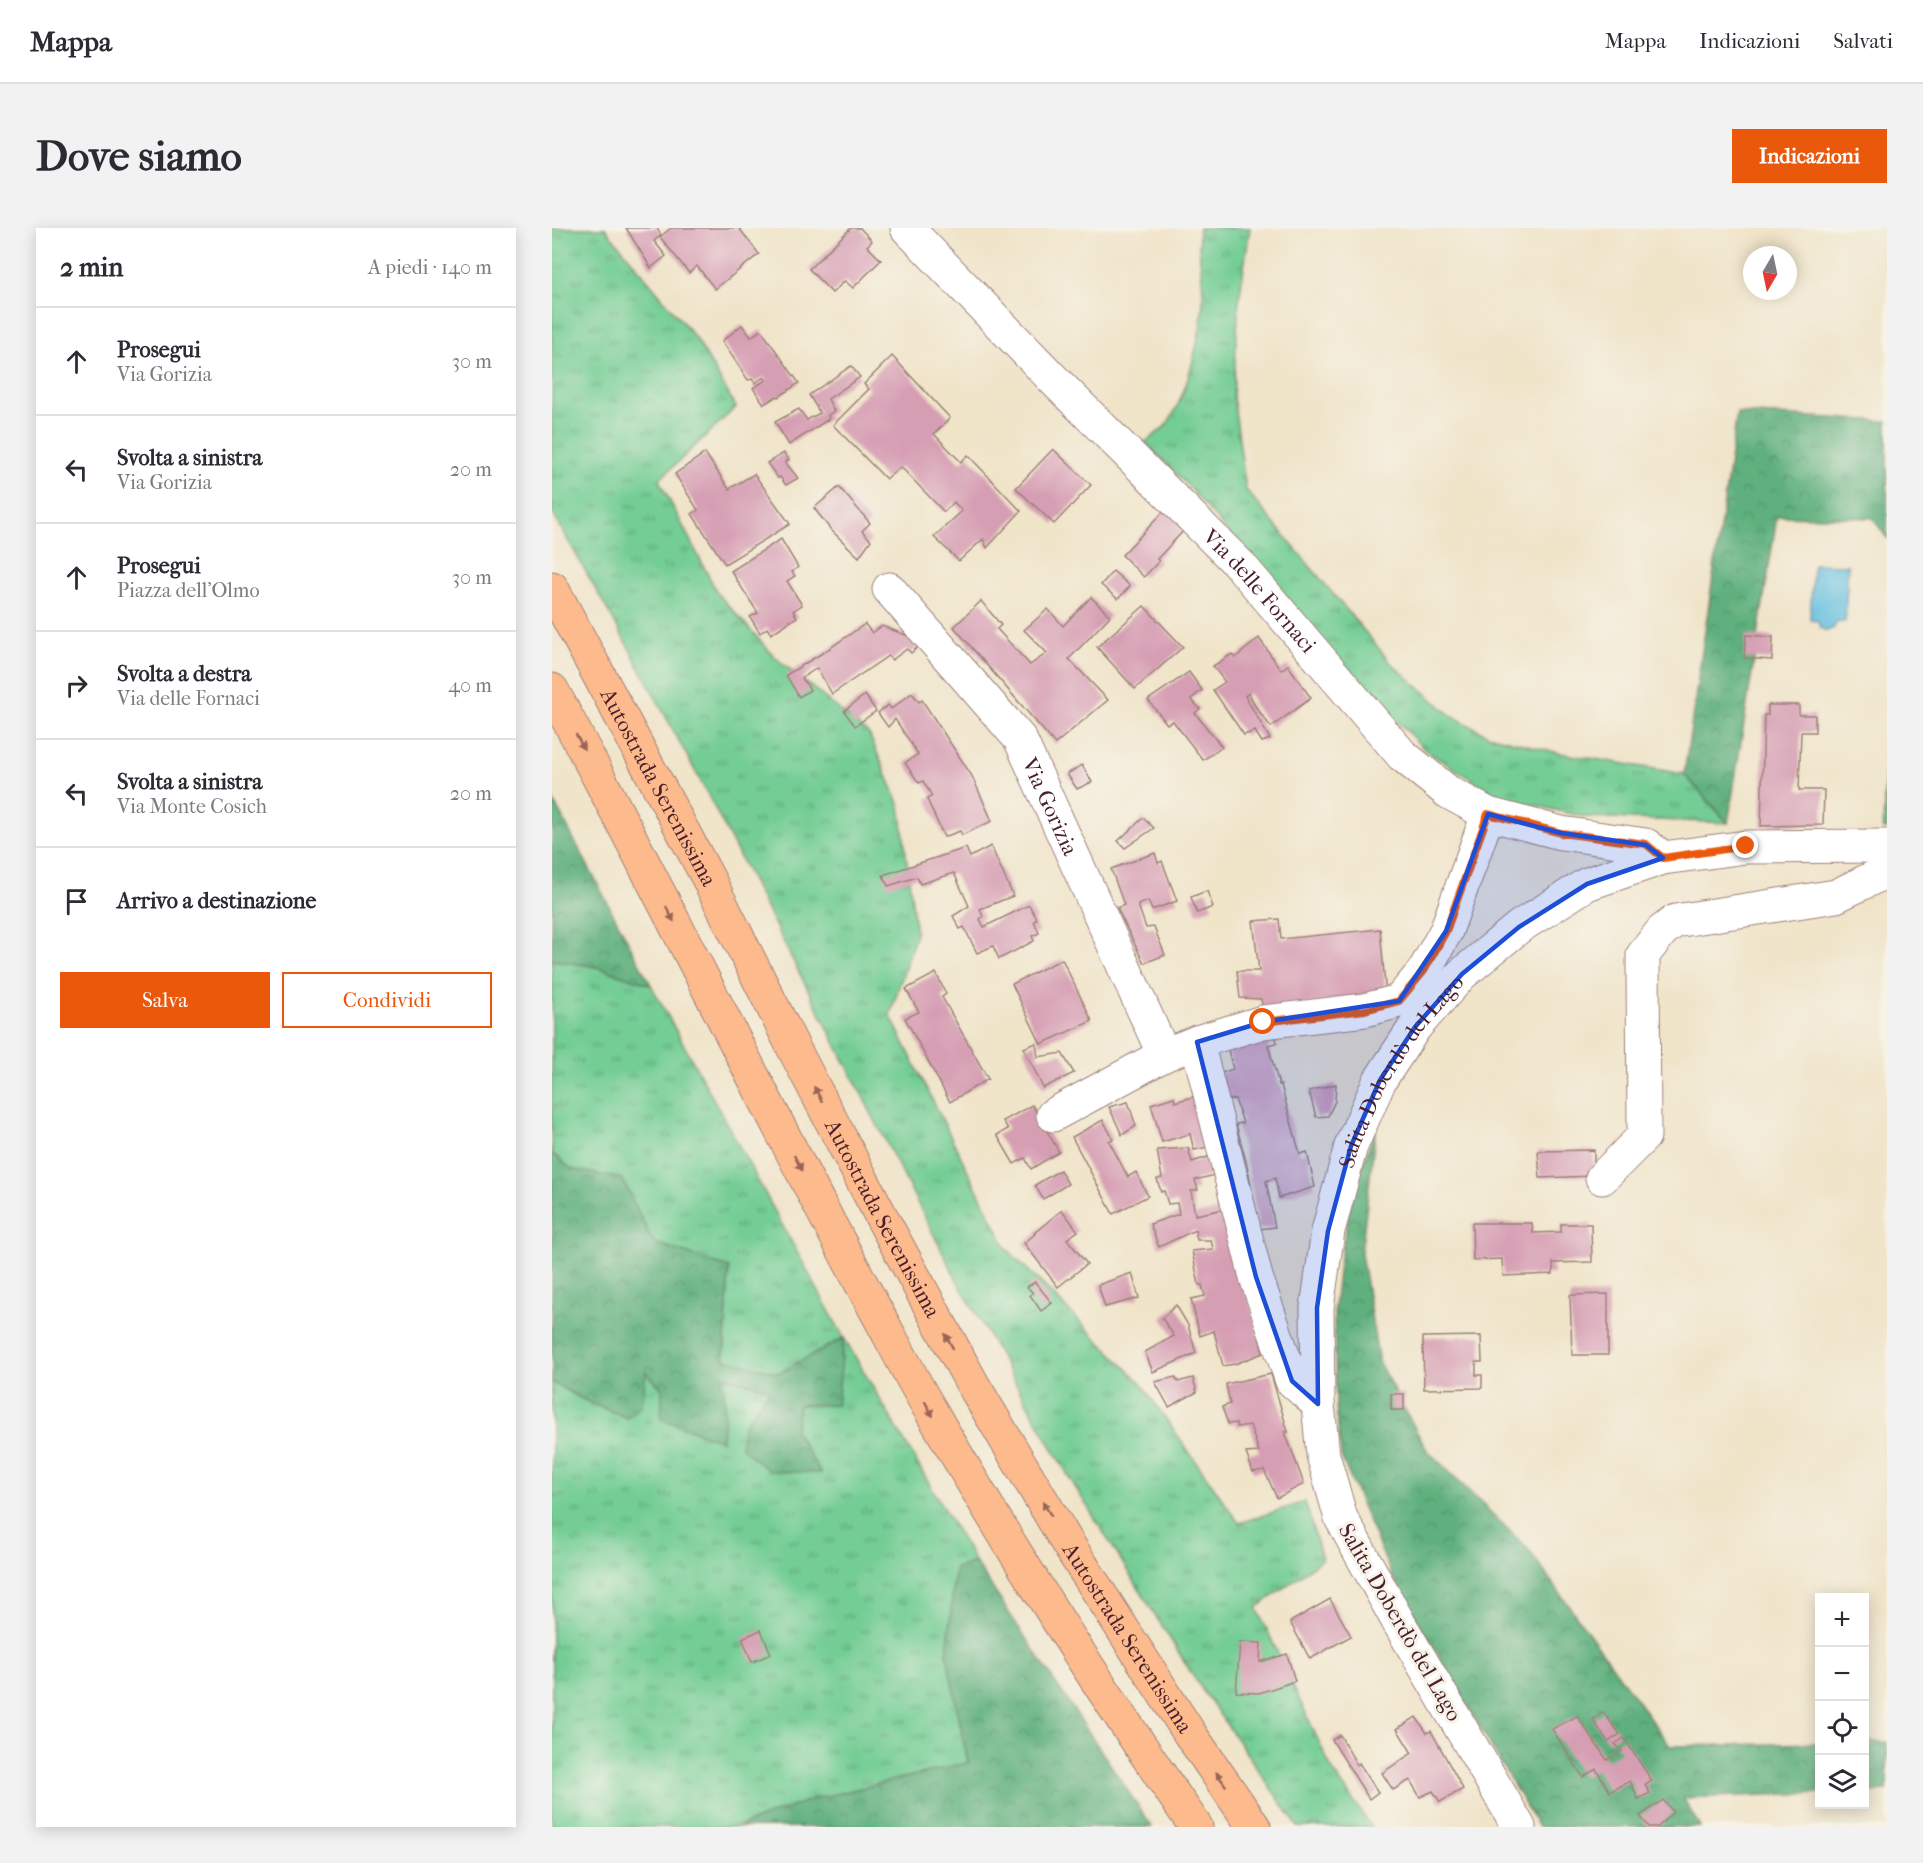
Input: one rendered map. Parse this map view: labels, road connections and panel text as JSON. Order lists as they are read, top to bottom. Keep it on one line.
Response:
{"streets":{"highway":["Autostrada Serenissima"],"street":["Via delle Fornaci","Via Gorizia","Salita Doberdò del Lago"]},"crossings":[["Via delle Fornaci","Salita Doberdò del Lago"]],"north":"bottom","page":{"header":"Mappa","nav":["Mappa","Indicazioni","Salvati"],"buttons":["Indicazioni",["Salva","Condividi"]],"title":"Dove siamo","heading":["2 min","A piedi · 140 m"],"list":[["Prosegui","Via Gorizia","30 m"],["Svolta a sinistra","Via Gorizia","20 m"],["Prosegui","Piazza dell'Olmo","30 m"],["Svolta a destra","Via delle Fornaci","40 m"],["Svolta a sinistra","Via Monte Cosich","20 m"],"Arrivo a destinazione"],"map_buttons":["+","−"]}}
